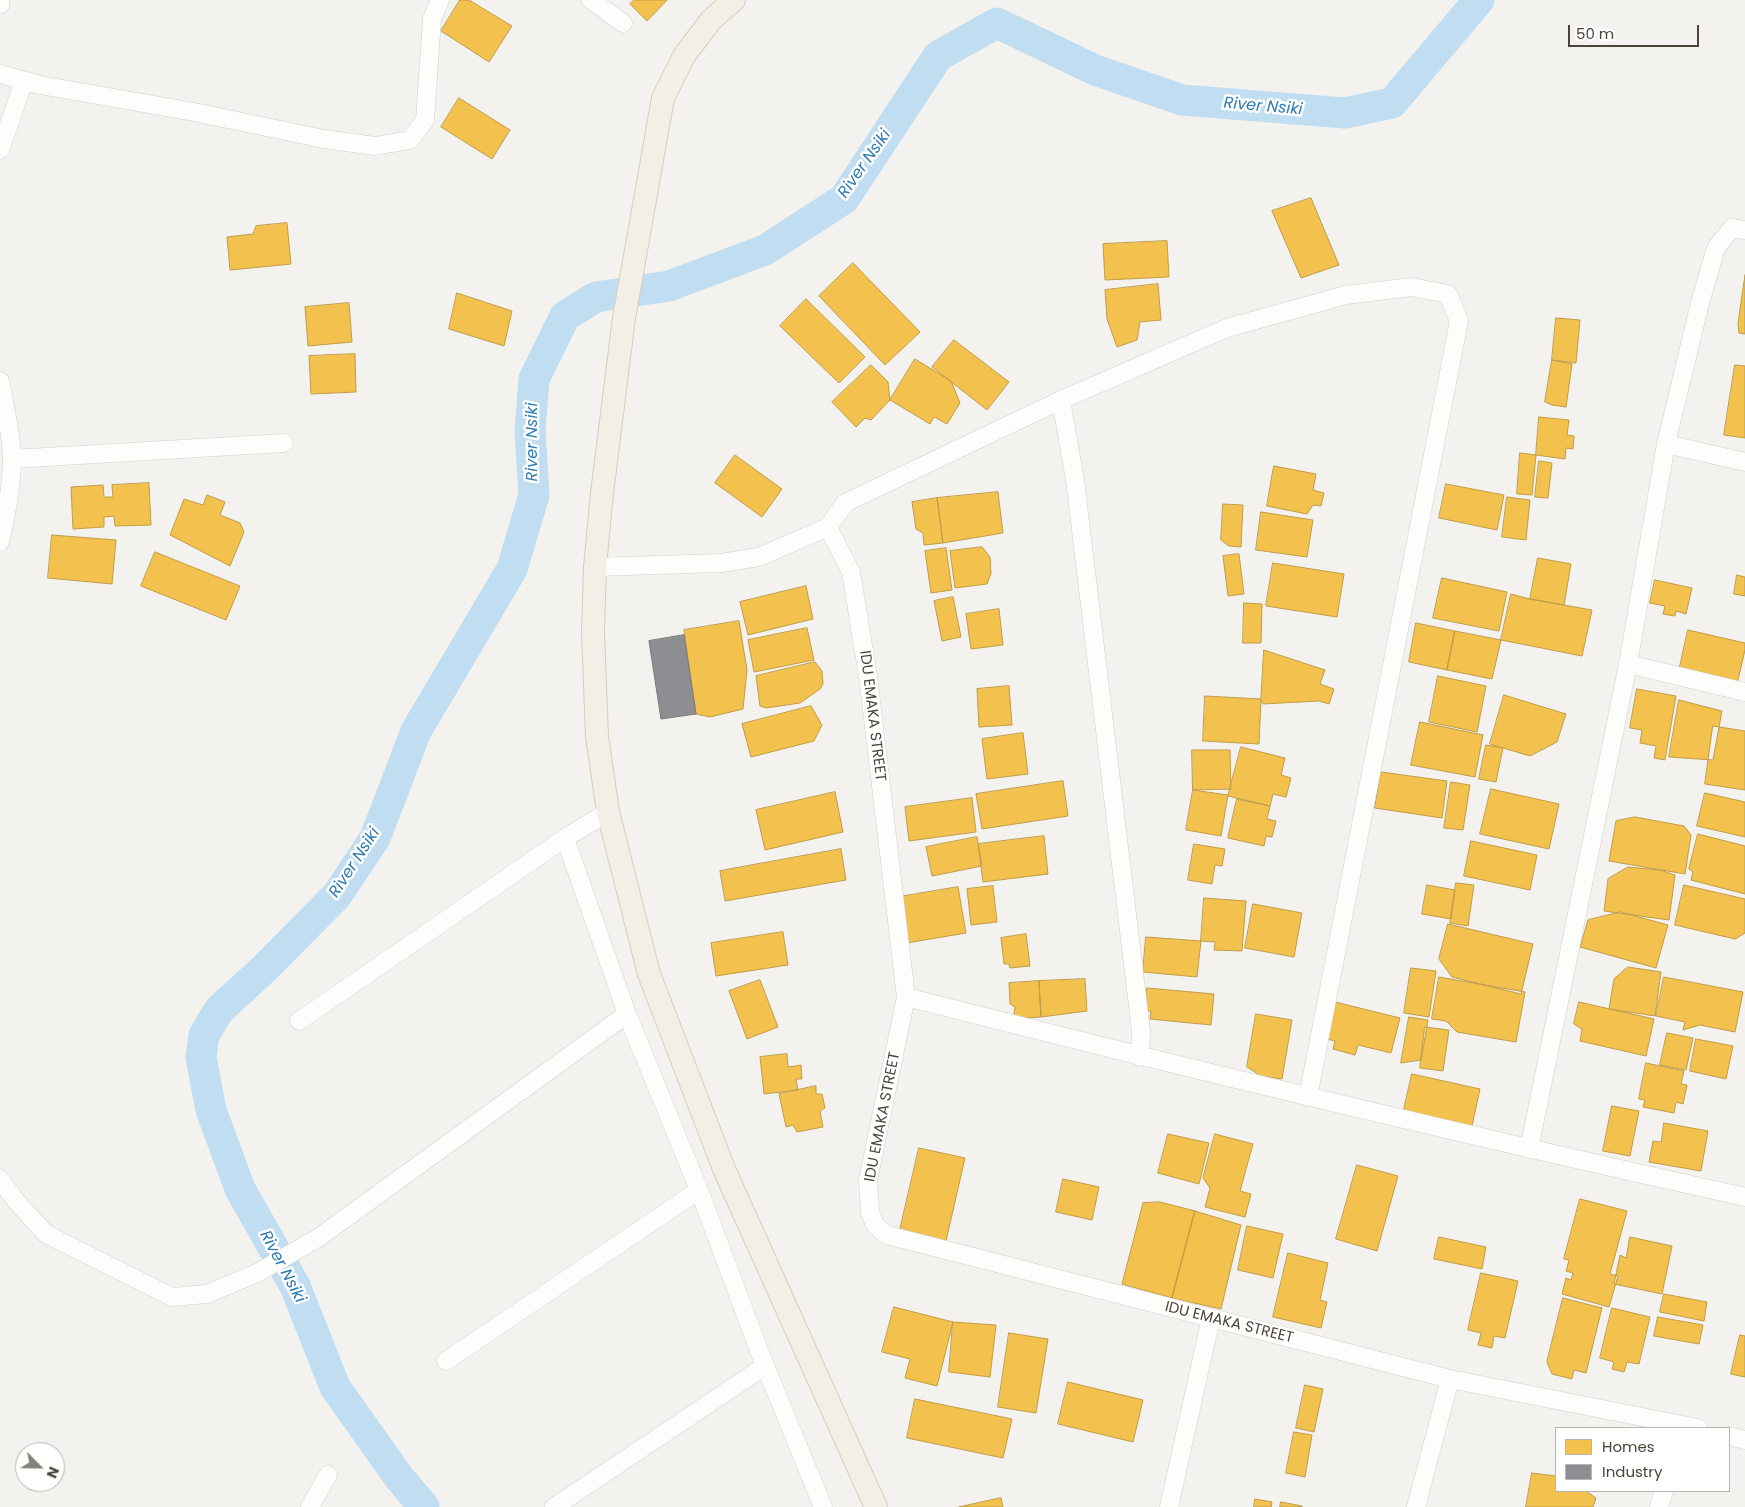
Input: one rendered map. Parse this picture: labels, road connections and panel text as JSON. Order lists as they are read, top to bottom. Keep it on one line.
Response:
{"streets":{"street":["IDU EMAKA STREET"]},"water":["River Nsiki"],"legend":["Homes","Industry"],"scale_bar":"50 m","north":"bottom right"}
